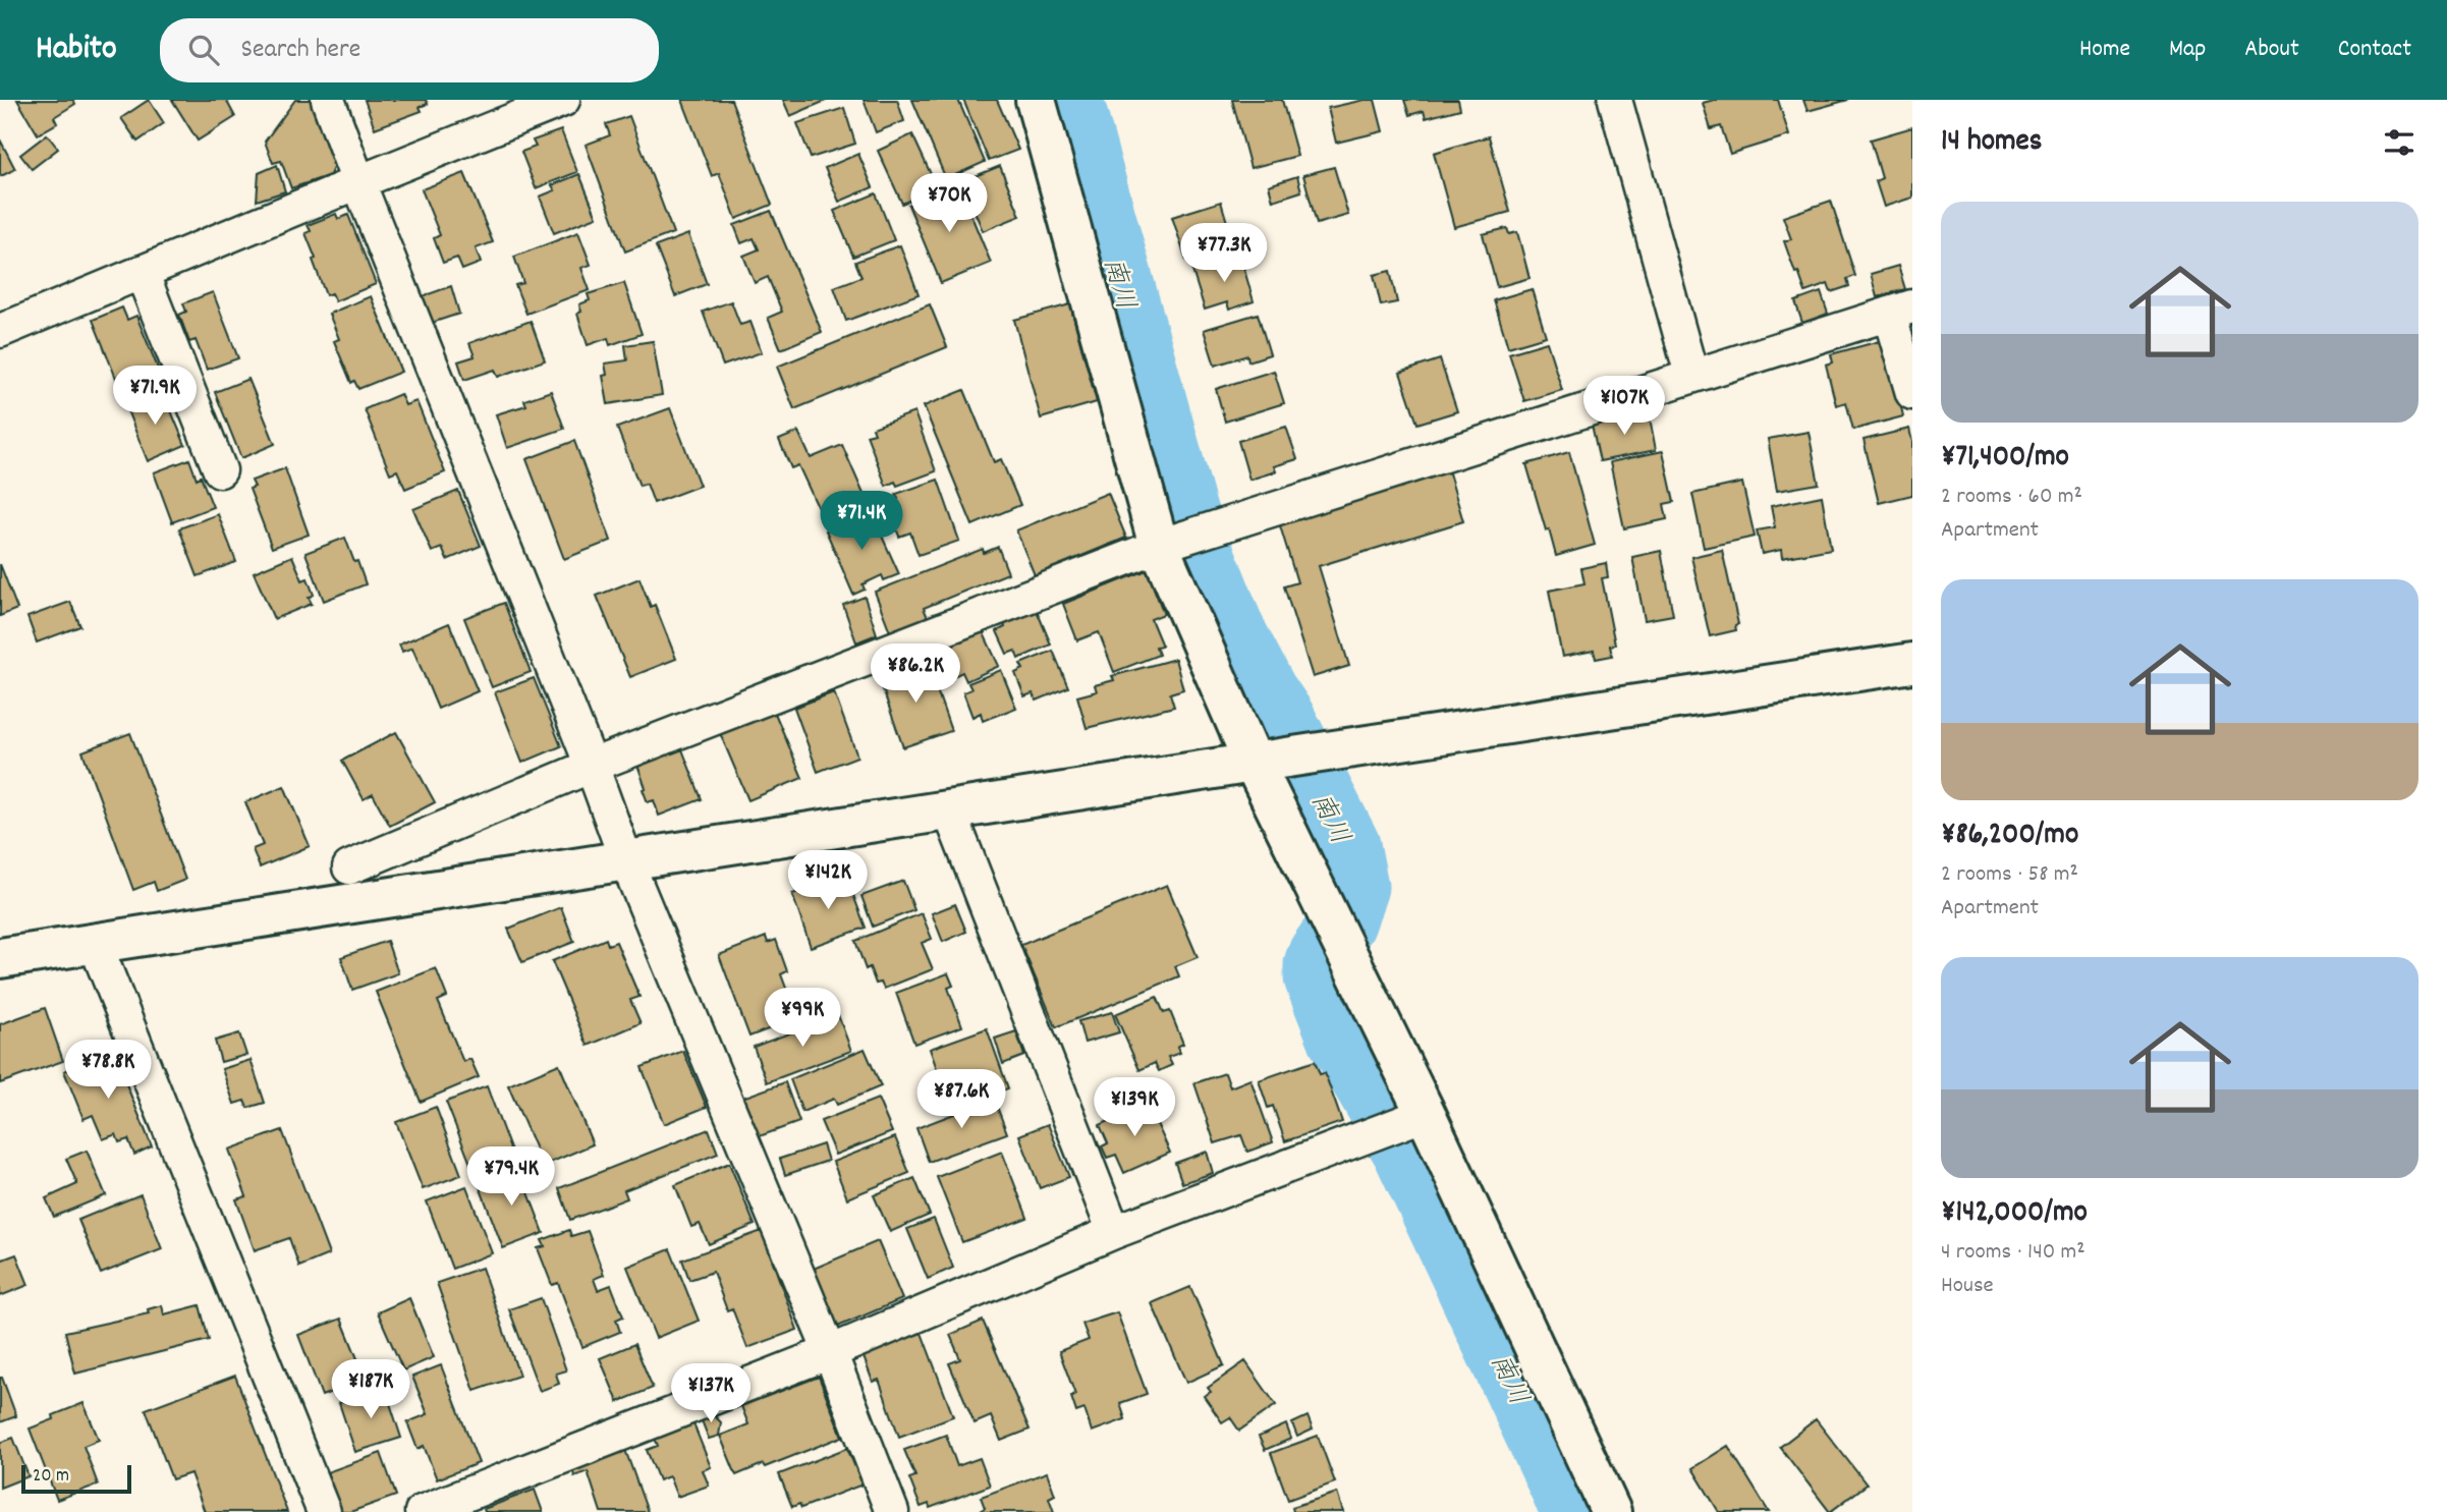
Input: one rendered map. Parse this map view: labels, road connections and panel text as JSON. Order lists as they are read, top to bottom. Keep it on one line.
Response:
{"water":["南川"],"scale_bar":"20 m","page":{"header":"Habito","search":"Search here","nav":["Home","Map","About","Contact"],"heading":"14 homes","price":["¥70K","¥77.3K","¥71.9K","¥107K","¥71.4K","¥86.2K","¥142K","¥99K","¥78.8K","¥87.6K","¥139K","¥79.4K","¥187K","¥137K"],"list":[{"name":"¥71,400/mo","note":"2 rooms · 60 m² · Apartment"},{"name":"¥86,200/mo","note":"2 rooms · 58 m² · Apartment"},{"name":"¥142,000/mo","note":"4 rooms · 140 m² · House"}],"scale":"20 m"}}
